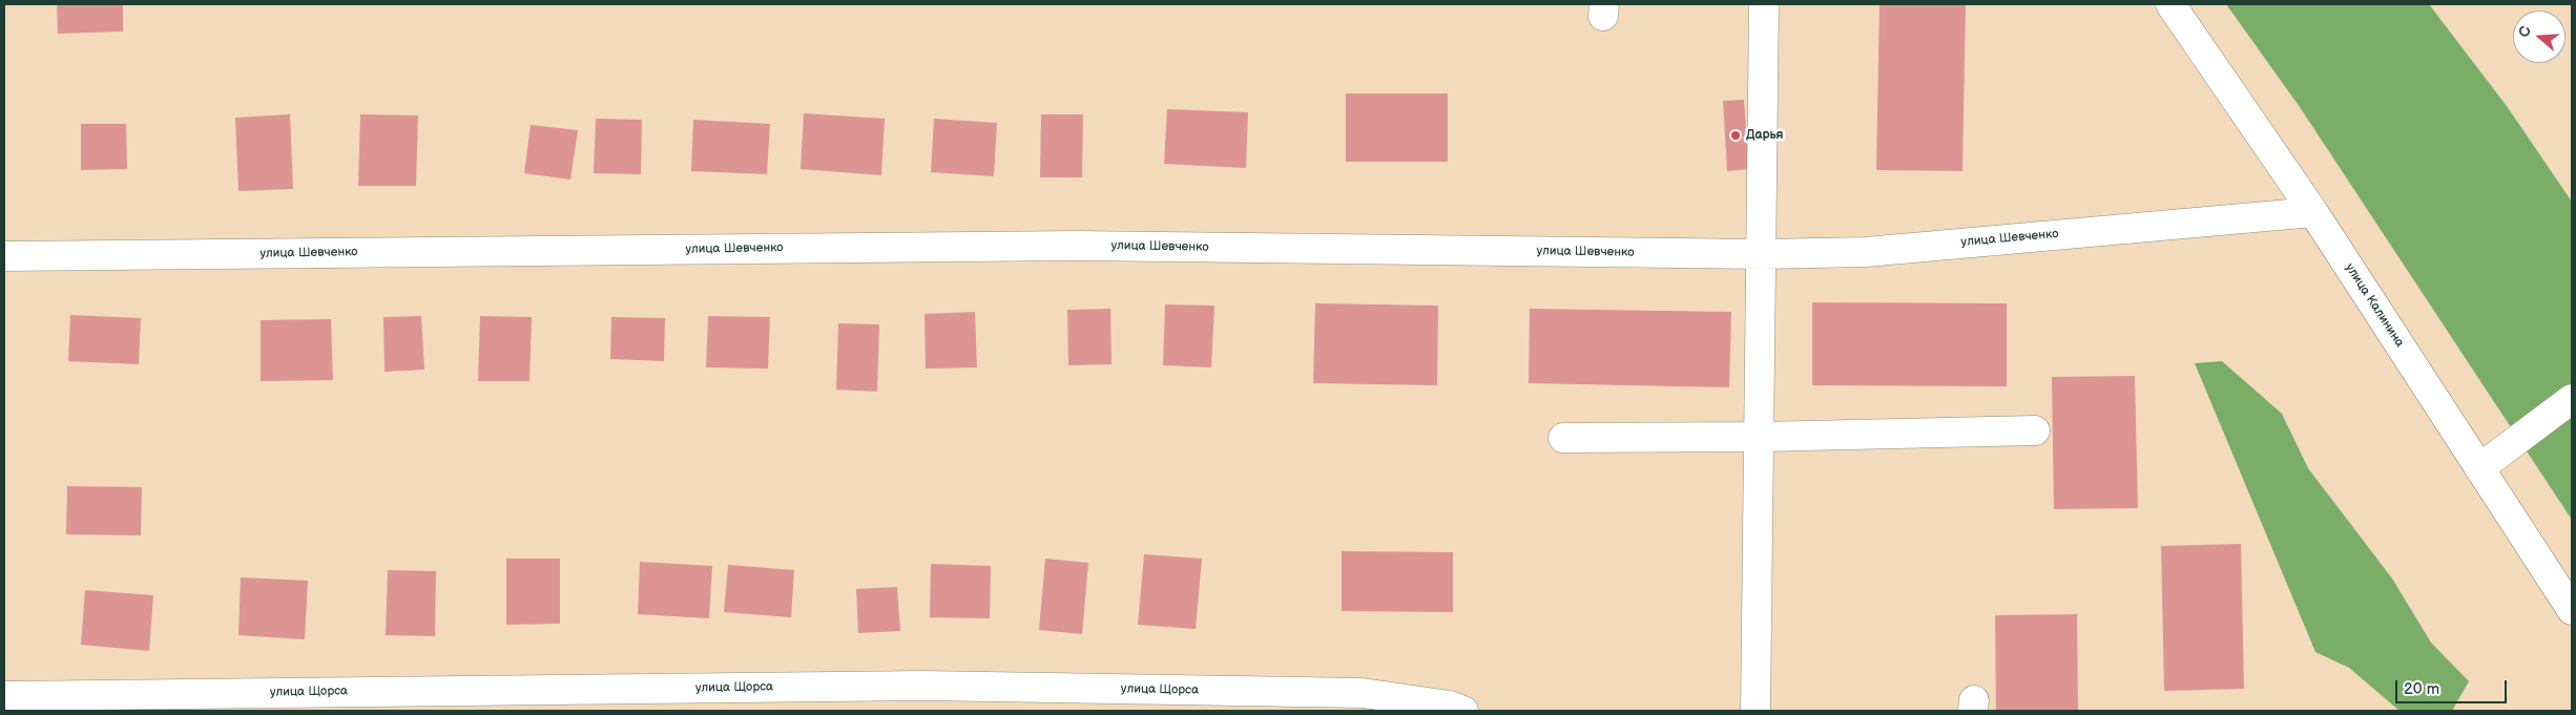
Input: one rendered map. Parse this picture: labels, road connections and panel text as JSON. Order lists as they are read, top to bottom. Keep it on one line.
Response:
{"streets":{"street":["улица Шевченко","улица Калинина","улица Щорса"]},"crossings":[["улица Шевченко","улица Калинина"]],"places":["Дарья"],"scale_bar":"20 m","north":"left"}
